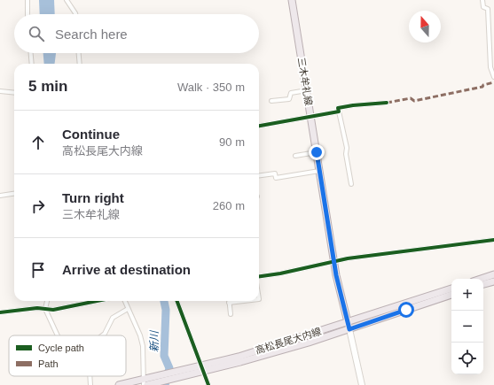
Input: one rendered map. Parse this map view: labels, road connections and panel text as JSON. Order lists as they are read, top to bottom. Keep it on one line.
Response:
{"streets":{"main road":["三木牟礼線","高松長尾大内線"]},"crossings":[["三木牟礼線","高松長尾大内線"]],"water":["新川"],"legend":["Cycle path","Path"],"north":"top","page":{"search":"Search here","heading":["5 min","Walk · 350 m"],"list":[["Continue","高松長尾大内線","90 m"],["Turn right","三木牟礼線","260 m"],"Arrive at destination"],"map_buttons":["+","−"]}}
